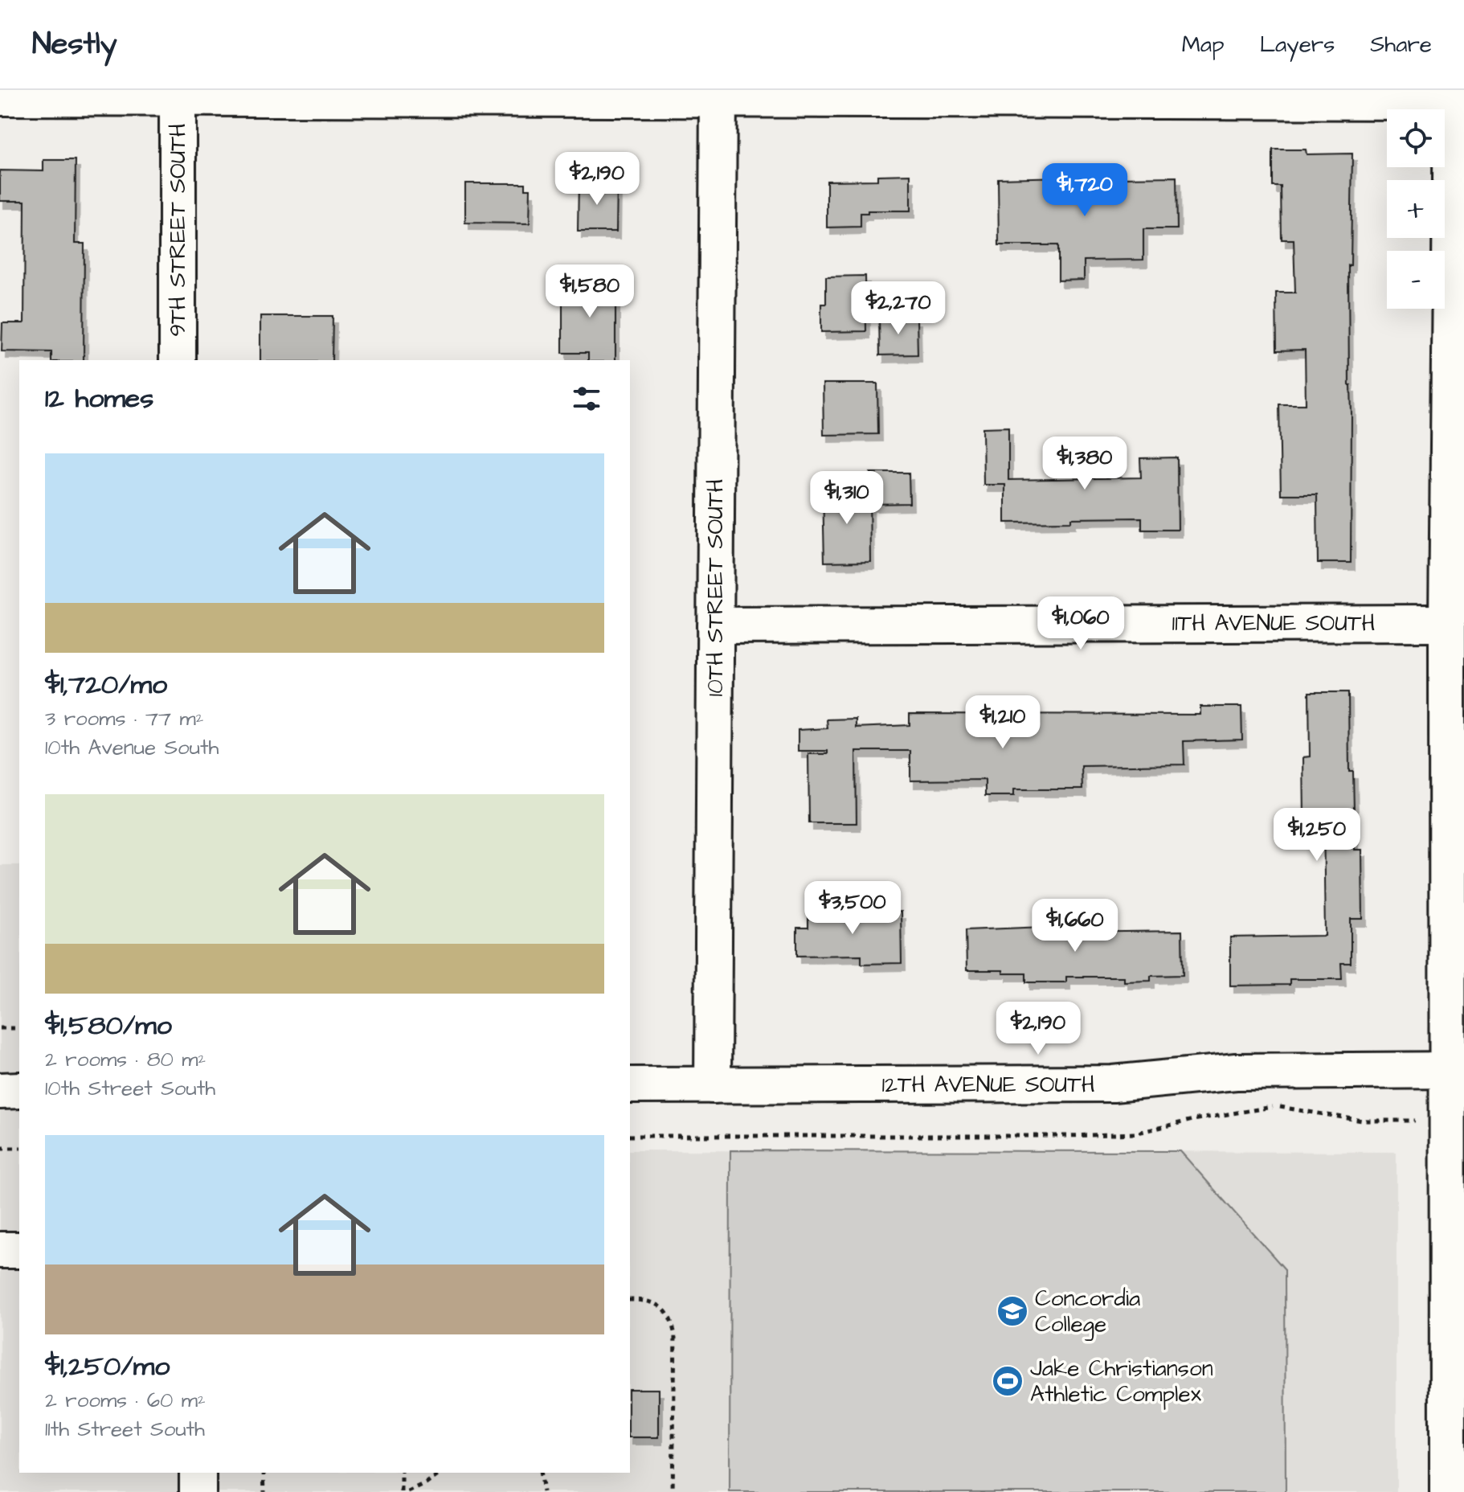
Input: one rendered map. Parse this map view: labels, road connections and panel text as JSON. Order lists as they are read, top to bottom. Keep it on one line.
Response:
{"streets":{"street":["9TH STREET SOUTH","10TH STREET SOUTH","11TH AVENUE SOUTH","12TH AVENUE SOUTH"]},"crossings":[["10TH STREET SOUTH","11TH AVENUE SOUTH"],["10TH STREET SOUTH","12TH AVENUE SOUTH"]],"places":{"school or university":["Concordia College"],"sports":["Jake Christianson Athletic Complex"]},"page":{"header":"Nestly","nav":["Map","Layers","Share"],"map_buttons":["+","−"],"price":["$2,190","$1,720","$1,580","$2,270","$1,380","$1,310","$1,060","$1,210","$1,250","$3,500","$1,660","$2,190"],"heading":"12 homes","list":[{"name":"$1,720/mo","note":"3 rooms · 77 m² · 10th Avenue South"},{"name":"$1,580/mo","note":"2 rooms · 80 m² · 10th Street South"},{"name":"$1,250/mo","note":"2 rooms · 60 m² · 11th Street South"}]}}
